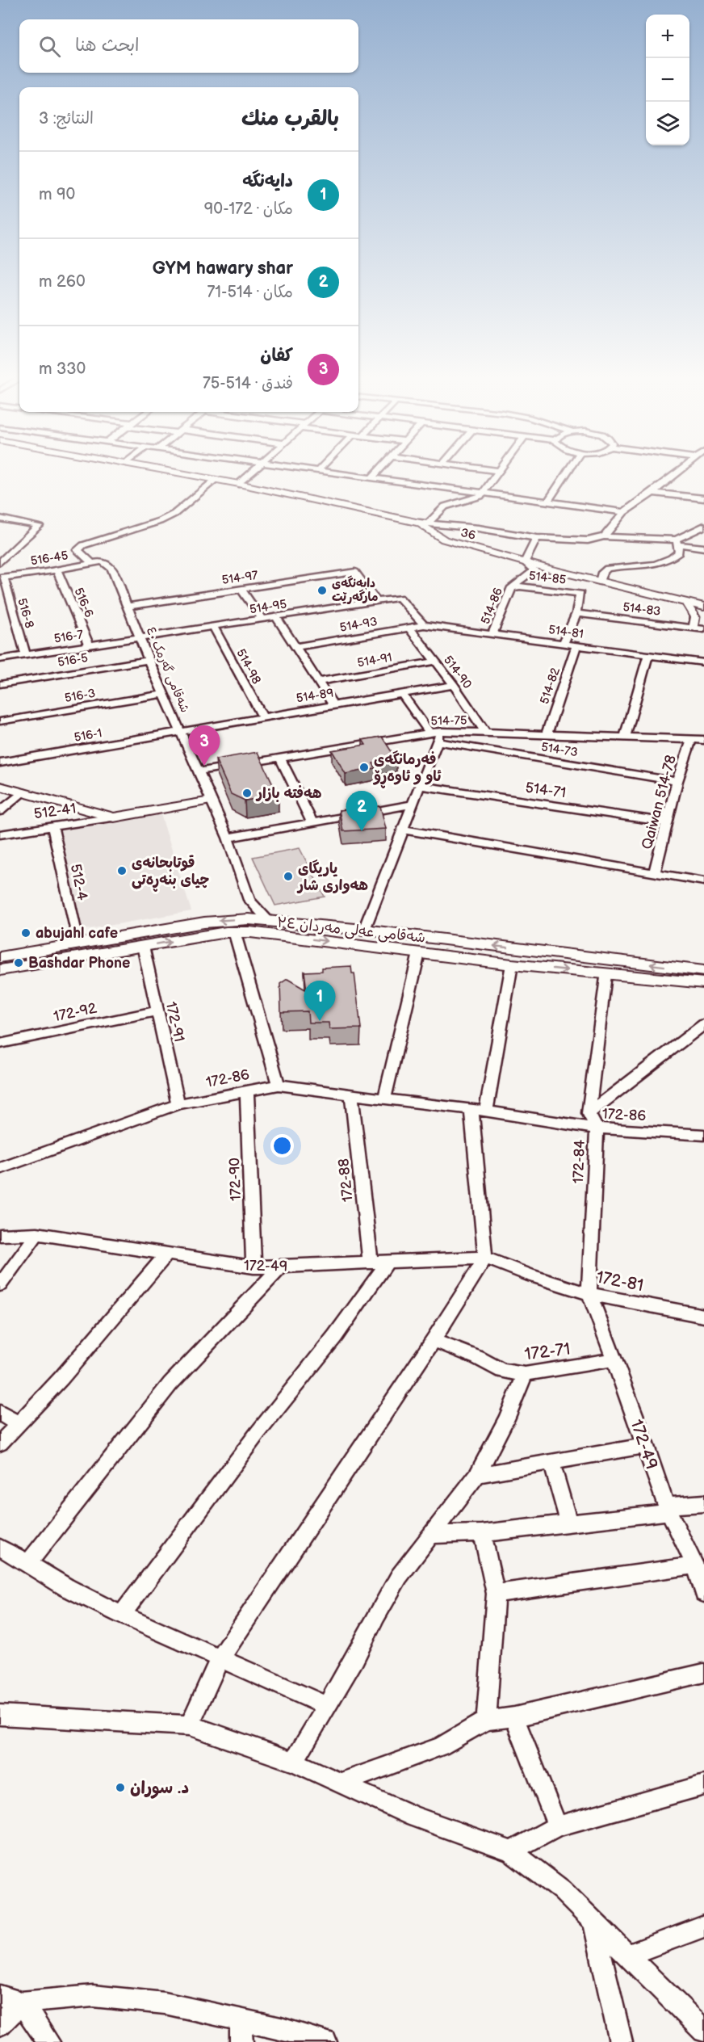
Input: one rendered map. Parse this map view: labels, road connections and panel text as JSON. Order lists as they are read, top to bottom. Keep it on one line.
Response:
{"streets":{"main road":["شەقامی عەلی مەردان ٣٤"],"street":["36","516-45","514-97","514-85","516-6","514-86","514-95","514-83","516-8","514-93","514-81","516-7","516-5","514-91","514-98","شەقامی گەرمک ٤٠","514-90","514-82","516-3","514-89","514-75","516-1","514-73","514-71","Qaiwan 514-78","512-41","512-4","172-92","172-91","172-86","172-84","172-90","172-88","172-49","172-81","172-71"]},"crossings":[["516-45","516-6"],["516-45","516-8"],["516-45","شەقامی گەرمک ٤٠"],["514-97","514-95"],["514-97","شەقامی گەرمک ٤٠"],["514-85","514-86"],["514-85","514-83"],["516-6","516-7"],["514-86","514-81"],["514-95","514-93"],["514-95","514-81"],["514-95","516-7"],["514-95","514-98"],["514-95","شەقامی گەرمک ٤٠"],["516-8","516-7"],["514-93","514-81"],["514-93","514-90"],["514-81","514-82"],["516-7","شەقامی گەرمک ٤٠"],["516-5","شەقامی گەرمک ٤٠"],["514-91","514-90"],["514-98","514-89"],["شەقامی گەرمک ٤٠","516-3"],["شەقامی گەرمک ٤٠","514-89"],["شەقامی گەرمک ٤٠","514-75"],["شەقامی گەرمک ٤٠","516-1"],["شەقامی گەرمک ٤٠","شەقامی عەلی مەردان ٣٤"],["514-90","514-89"],["514-90","514-75"],["514-82","514-75"],["514-89","516-1"],["514-75","514-73"],["514-75","Qaiwan 514-78"],["514-73","Qaiwan 514-78"],["514-71","Qaiwan 514-78"],["512-41","512-4"],["512-4","شەقامی عەلی مەردان ٣٤"],["شەقامی عەلی مەردان ٣٤","172-91"],["172-92","172-91"],["172-91","172-86"],["172-86","172-84"],["172-86","172-90"],["172-86","172-88"],["172-84","172-49"],["172-84","172-81"],["172-90","172-49"],["172-88","172-49"],["172-49","172-81"],["172-49","172-71"]],"places":["دایەنگەی مارگەرێت","فەرمانگەی ئاو و ئاوەڕۆ","هەفتە بازار","قوتابحانەی چیای بنەڕەتی","یاریگای هەواری شار","abujahl cafe","Bashdar Phone","د. سوران"],"page":{"map_buttons":["+","−"],"search":"ابحث هنا","heading":["بالقرب منك","النتائج: 3"],"list":[{"mark":"1","name":"دایەنگە","note":"مكان · 172-90","value":"90 m"},{"mark":"2","name":"GYM hawary shar","note":"مكان · 514-71","value":"260 m"},{"mark":"3","name":"كفان","note":"فندق · 514-75","value":"330 m"}],"pins":["3","2","1"]}}
